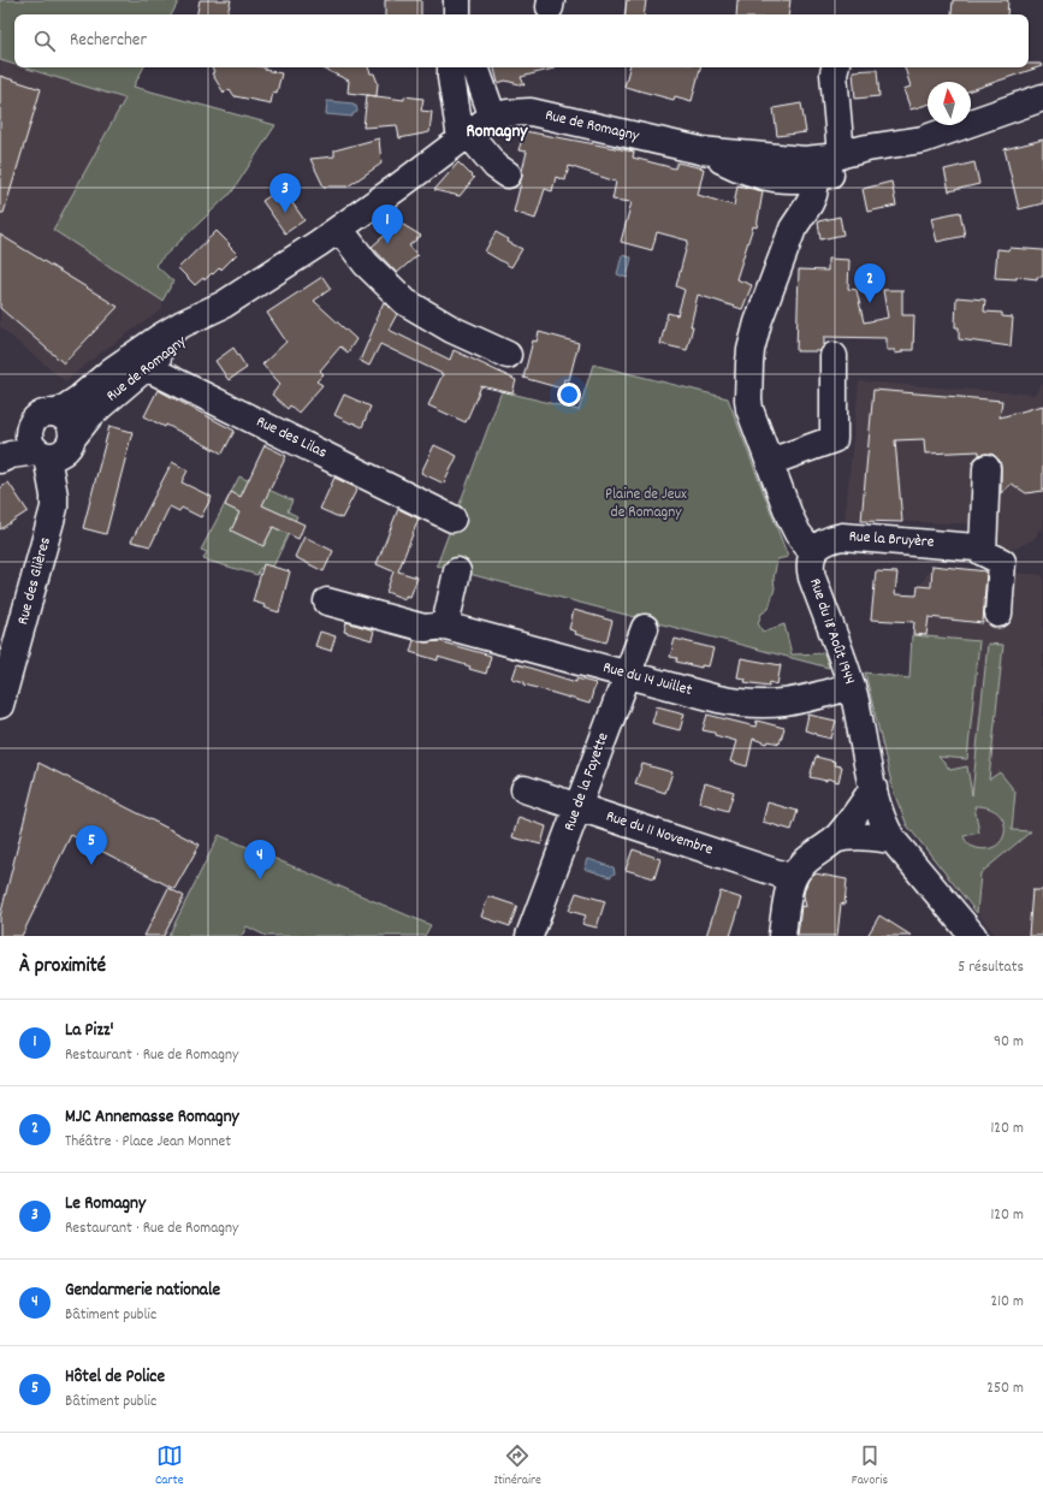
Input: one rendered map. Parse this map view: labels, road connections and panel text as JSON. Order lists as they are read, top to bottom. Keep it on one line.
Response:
{"streets":{"street":["Rue de Romagny","Rue des Lilas","Rue la Bruyère","Rue des Glières","Rue du 18 Août 1944","Rue du 14 Juillet","Rue de la Fayette","Rue du 11 Novembre"]},"crossings":[["Rue de Romagny","Rue des Lilas"],["Rue de Romagny","Rue des Glières"],["Rue la Bruyère","Rue du 18 Août 1944"],["Rue du 18 Août 1944","Rue du 14 Juillet"],["Rue du 14 Juillet","Rue de la Fayette"],["Rue de la Fayette","Rue du 11 Novembre"]],"districts":["Romagny"],"parks":["Plaine de Jeux de Romagny"],"north":"top","page":{"search":"Rechercher","pins":["3","1","2","5","4"],"heading":["À proximité","5 résultats"],"list":[{"mark":"1","name":"La Pizz'","note":"Restaurant · Rue de Romagny","value":"90 m"},{"mark":"2","name":"MJC Annemasse Romagny","note":"Théâtre · Place Jean Monnet","value":"120 m"},{"mark":"3","name":"Le Romagny","note":"Restaurant · Rue de Romagny","value":"120 m"},{"mark":"4","name":"Gendarmerie nationale","note":"Bâtiment public","value":"210 m"},{"mark":"5","name":"Hôtel de Police","note":"Bâtiment public","value":"250 m"}],"nav":["Carte","Itinéraire","Favoris"]}}
